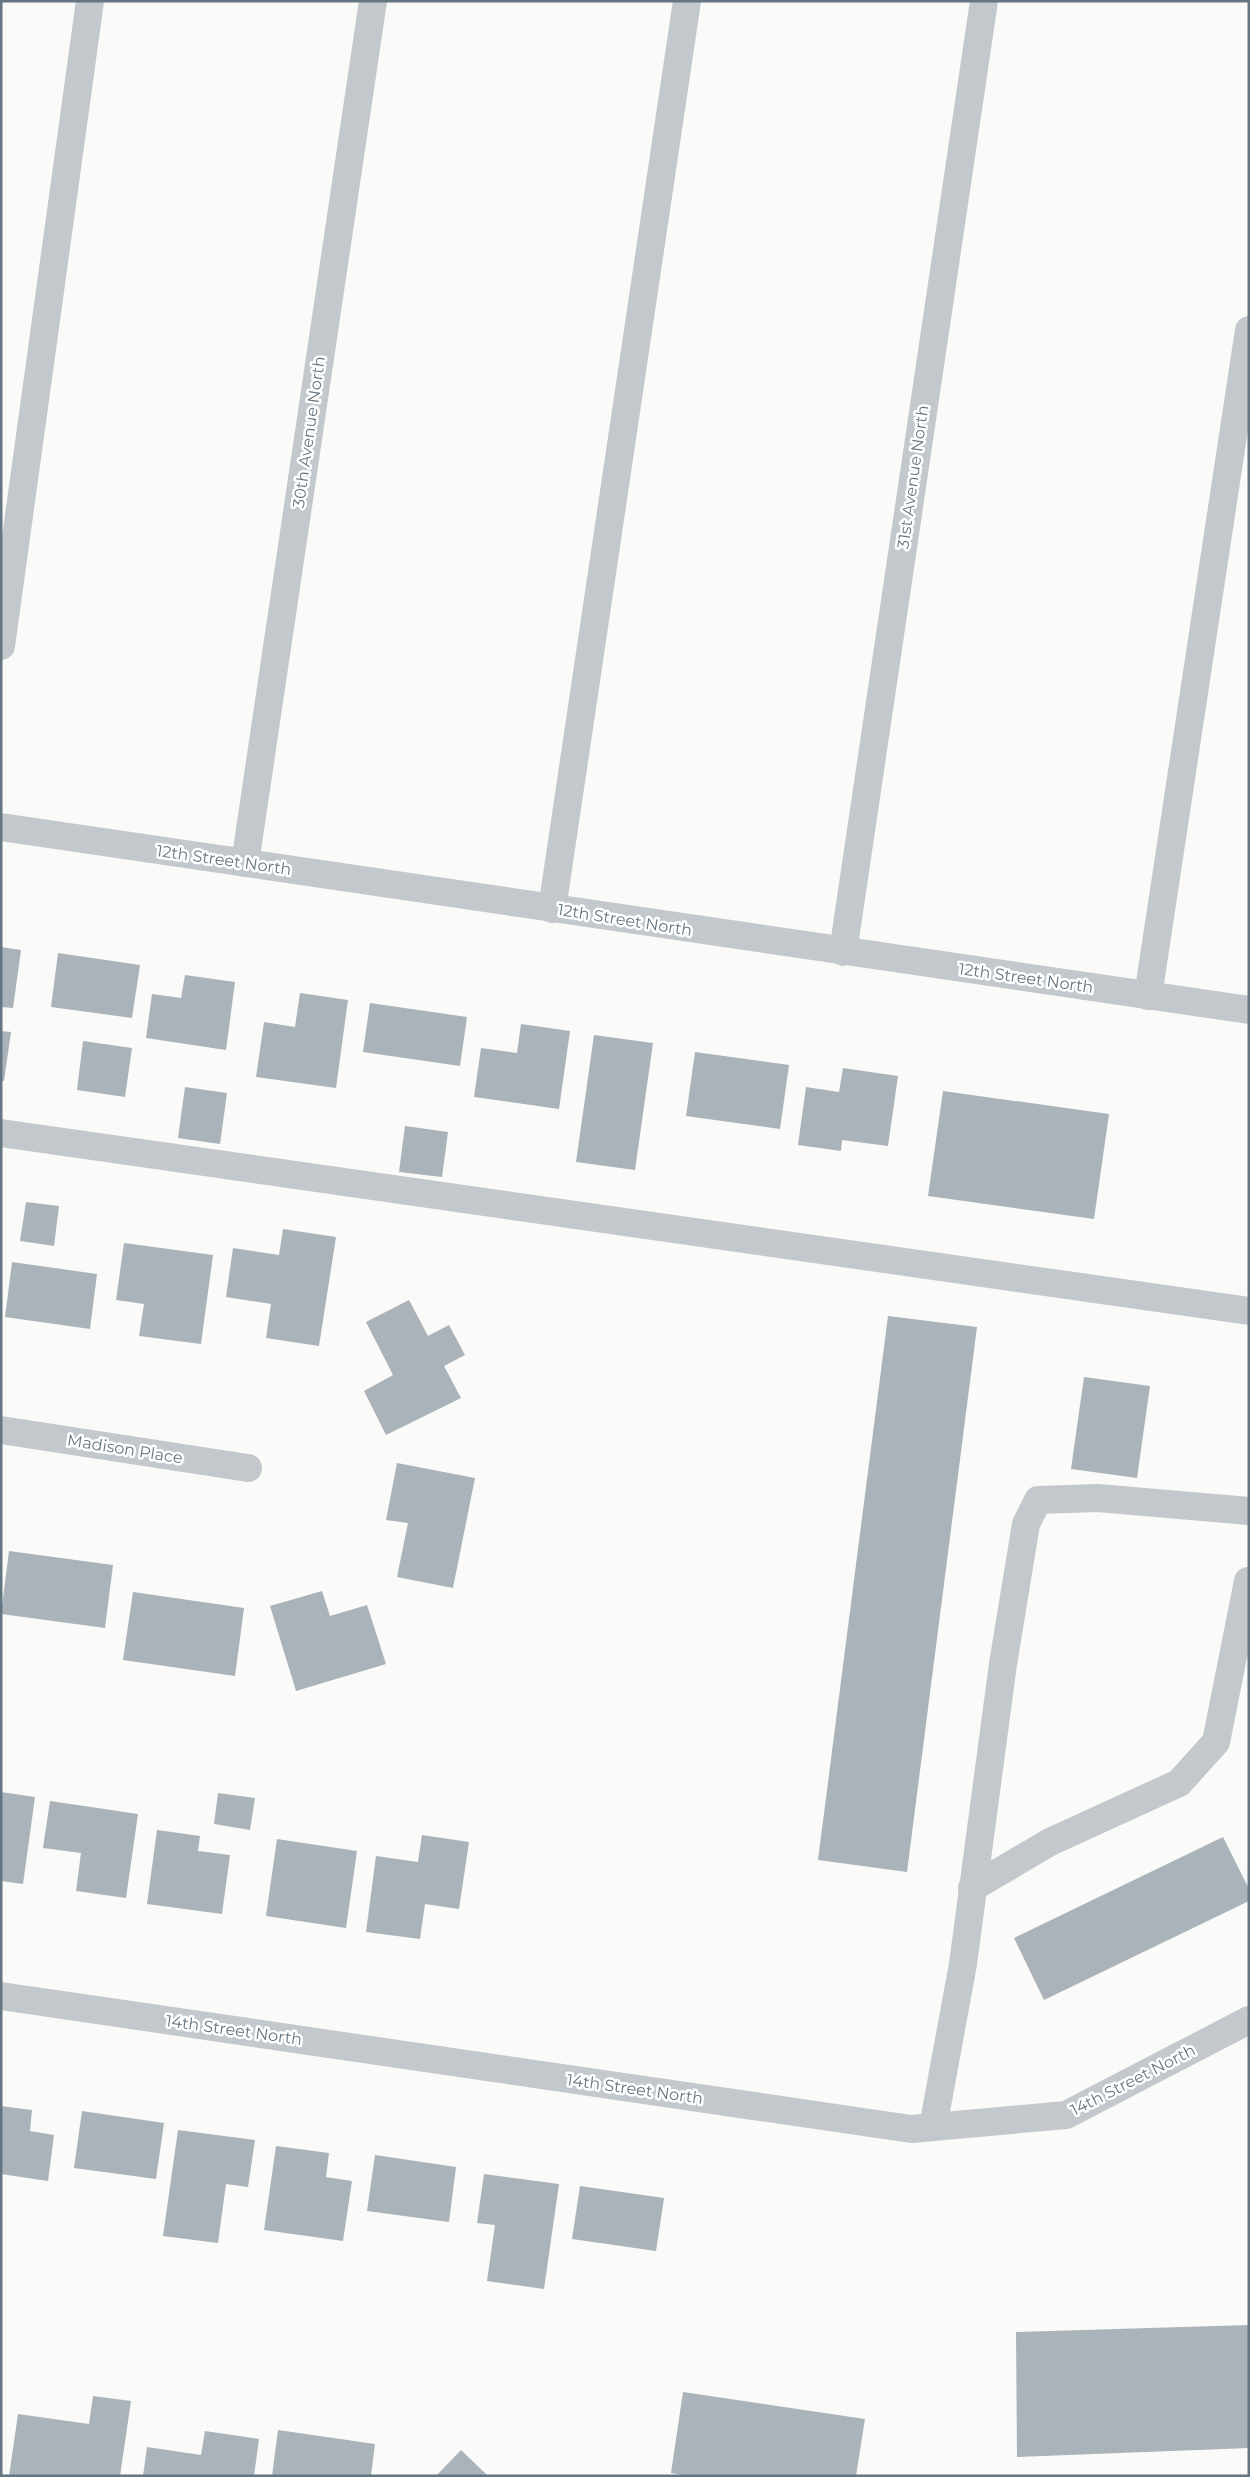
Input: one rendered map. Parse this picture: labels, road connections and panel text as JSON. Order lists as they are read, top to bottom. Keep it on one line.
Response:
{"streets":{"street":["30th Avenue North","31st Avenue North","12th Street North","Madison Place","14th Street North"]},"crossings":[["30th Avenue North","12th Street North"],["31st Avenue North","12th Street North"]]}
